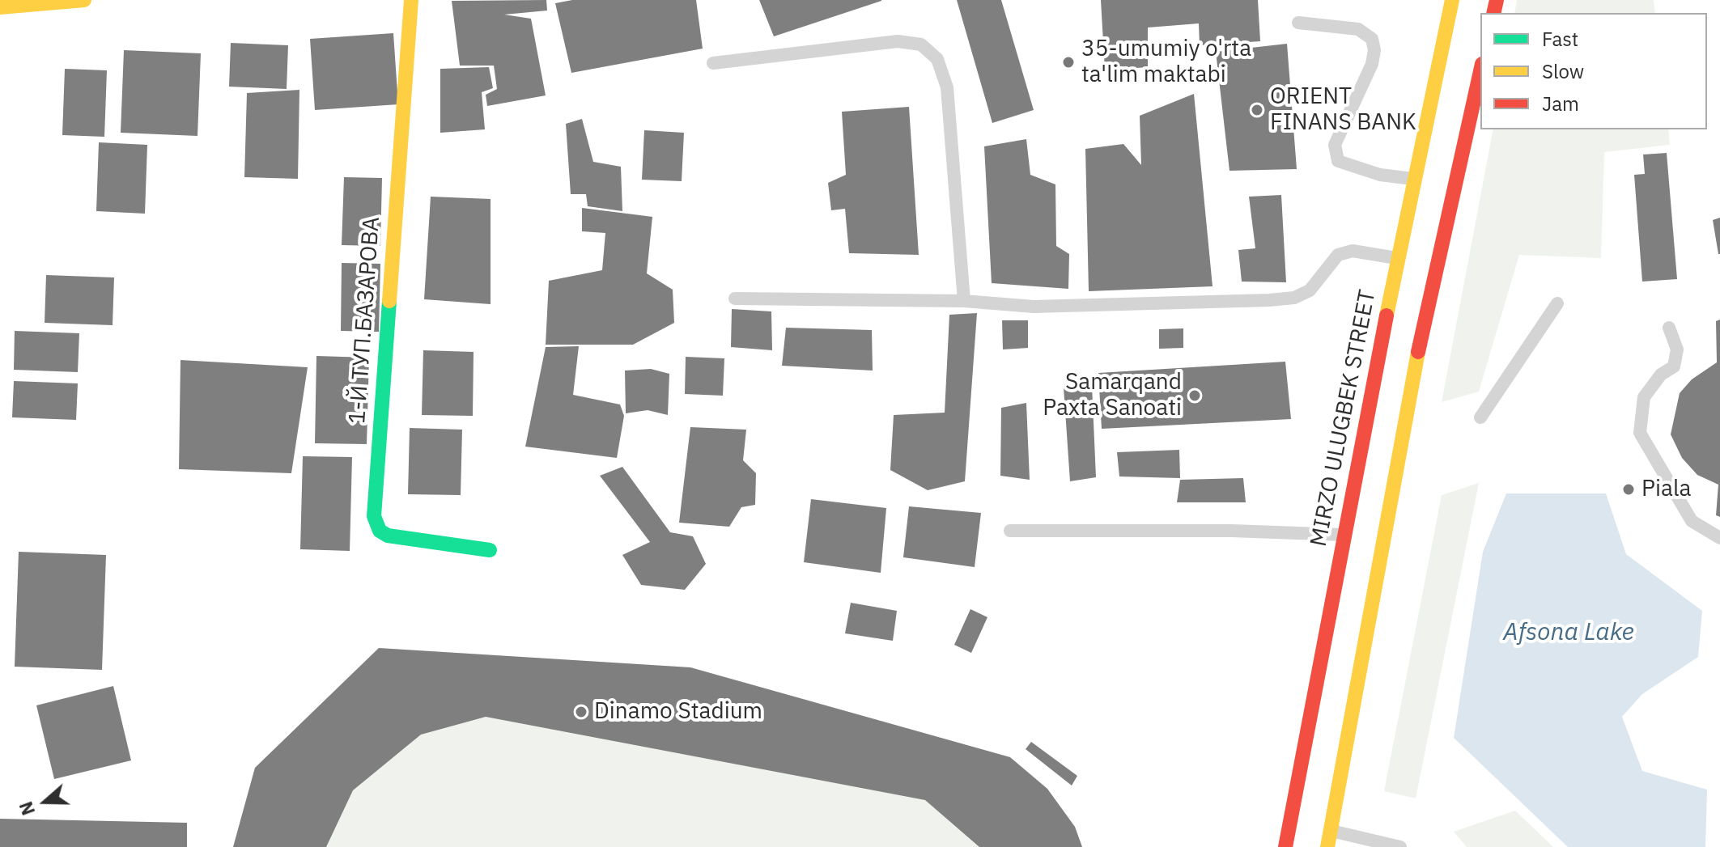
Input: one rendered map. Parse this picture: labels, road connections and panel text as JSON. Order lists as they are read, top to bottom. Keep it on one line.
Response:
{"streets":{"main road":["1-Й ТУП.БАЗАРОВА","MIRZO ULUGBEK STREET"]},"water":["Afsona Lake"],"places":["35-umumiy o'rta ta'lim maktabi","ORIENT FINANS BANK","Samarqand Paxta Sanoati","Piala","Dinamo Stadium"],"legend":["Fast","Slow","Jam"],"north":"left"}
